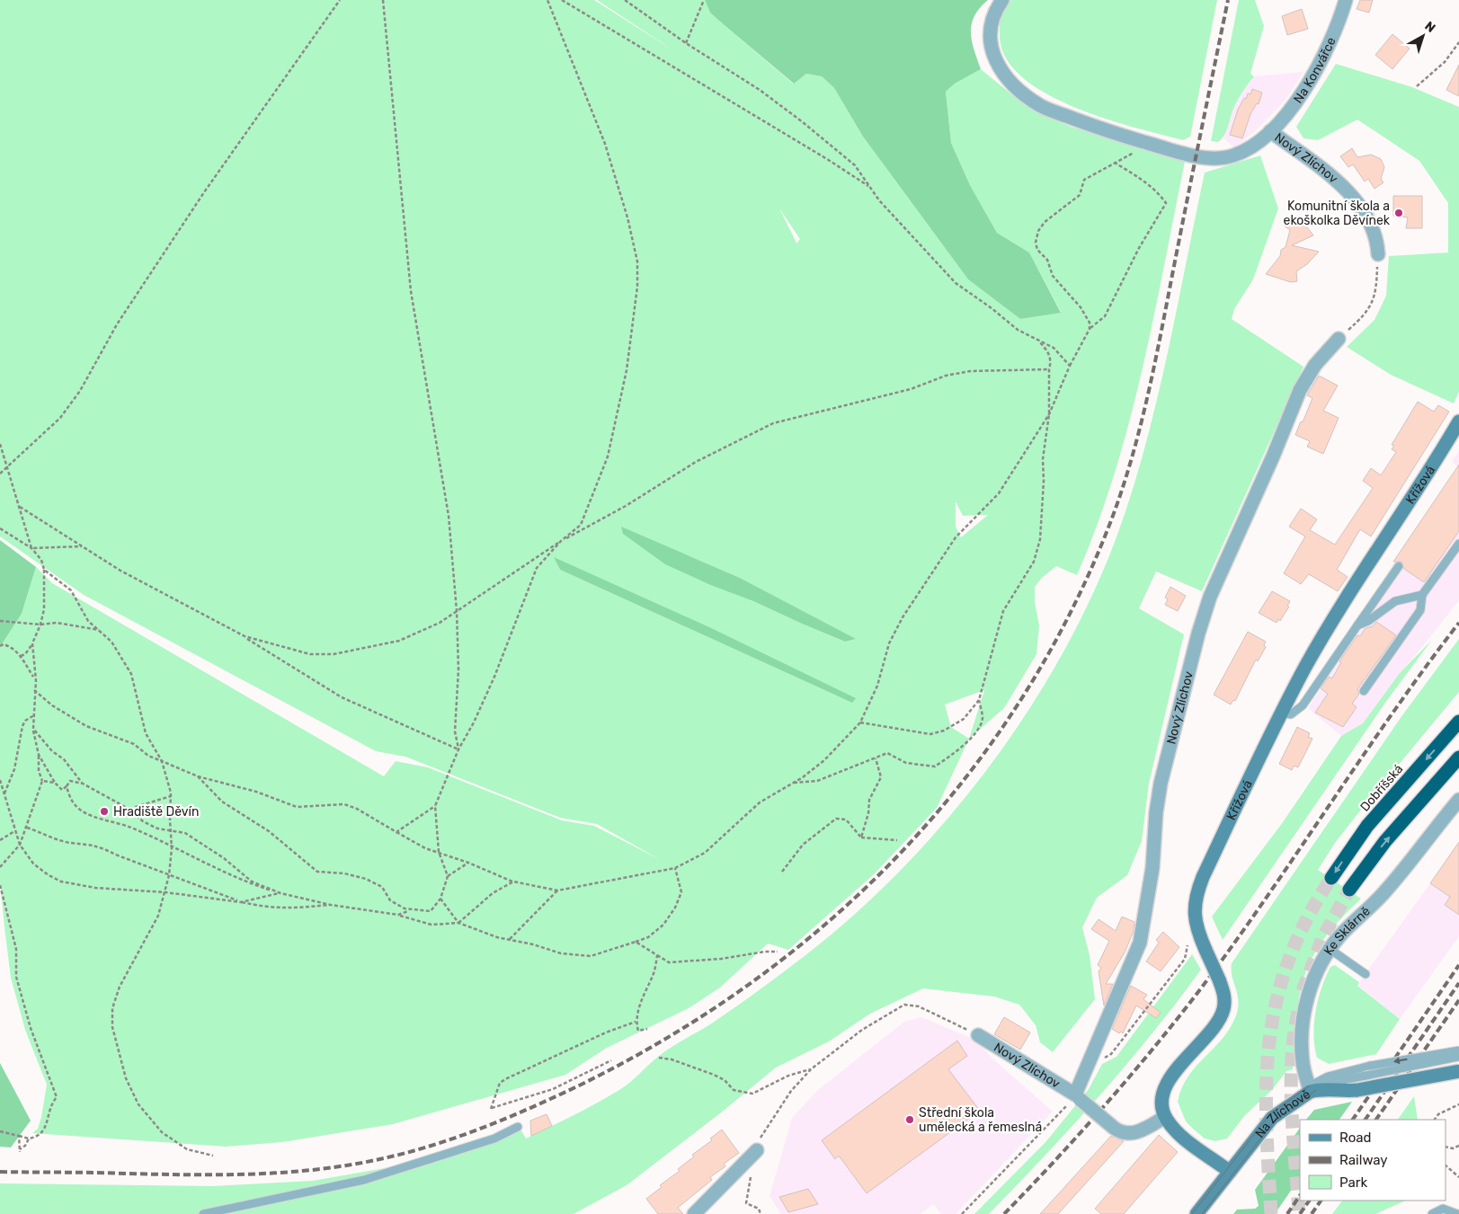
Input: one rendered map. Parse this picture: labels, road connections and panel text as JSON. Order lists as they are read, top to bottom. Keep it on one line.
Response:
{"streets":{"highway":["Dobříšská"],"street":["Na Konvářce","Nový Zlíchov","Křížová","Ke Sklárně","Na Zlíchově"]},"crossings":[["Na Konvářce","Nový Zlíchov"],["Nový Zlíchov","Křížová"],["Ke Sklárně","Na Zlíchově"]],"places":["Komunitní škola a ekoškolka Děvínek","Hradiště Děvín","Střední škola umělecká a řemeslná"],"legend":["Road","Railway","Park"],"north":"top right"}
